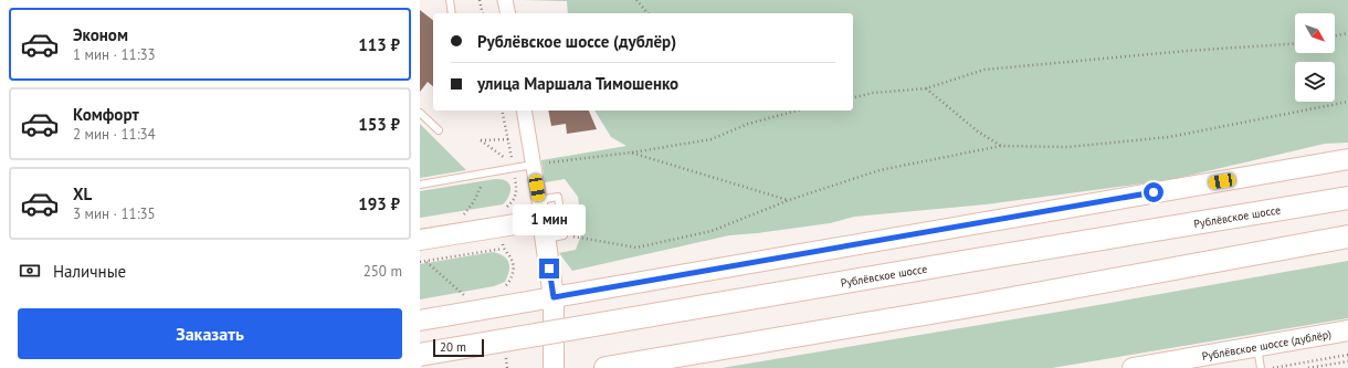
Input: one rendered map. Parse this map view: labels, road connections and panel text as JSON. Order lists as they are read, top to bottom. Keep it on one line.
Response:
{"streets":{"main road":["Рублёвское шоссе","Рублёвское шоссе (дублёр)"]},"scale_bar":"20 m","north":"bottom right","page":{"list":[{"name":"Эконом","note":"1 мин · 11:33","value":"113 ₽"},{"name":"Комфорт","note":"2 мин · 11:34","value":"153 ₽"},{"name":"XL","note":"3 мин · 11:35","value":"193 ₽"}],"banner":["Рублёвское шоссе (дублёр)","улица Маршала Тимошенко"],"bubble":"1 мин","pay":["Наличные","250 m"],"buttons":"Заказать","scale":"20 m"}}
